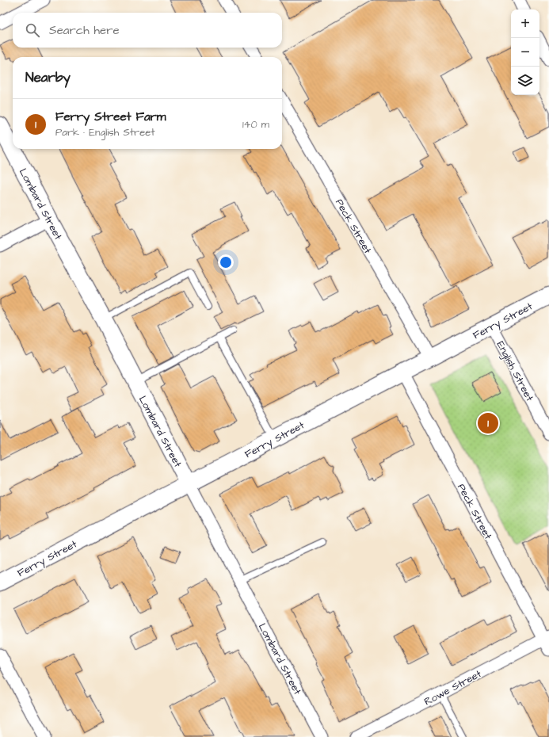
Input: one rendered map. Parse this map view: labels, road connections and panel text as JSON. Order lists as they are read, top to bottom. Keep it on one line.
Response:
{"streets":{"main road":["Lombard Street","Ferry Street"],"street":["Peck Street","English Street","Rowe Street"]},"crossings":[["Lombard Street","Ferry Street"],["Peck Street","Ferry Street"],["Peck Street","Rowe Street"],["Ferry Street","English Street"]],"page":{"map_buttons":["+","−"],"search":"Search here","heading":"Nearby","list":[{"mark":"1","name":"Ferry Street Farm","note":"Park · English Street","value":"140 m"}],"pins":"1"}}
